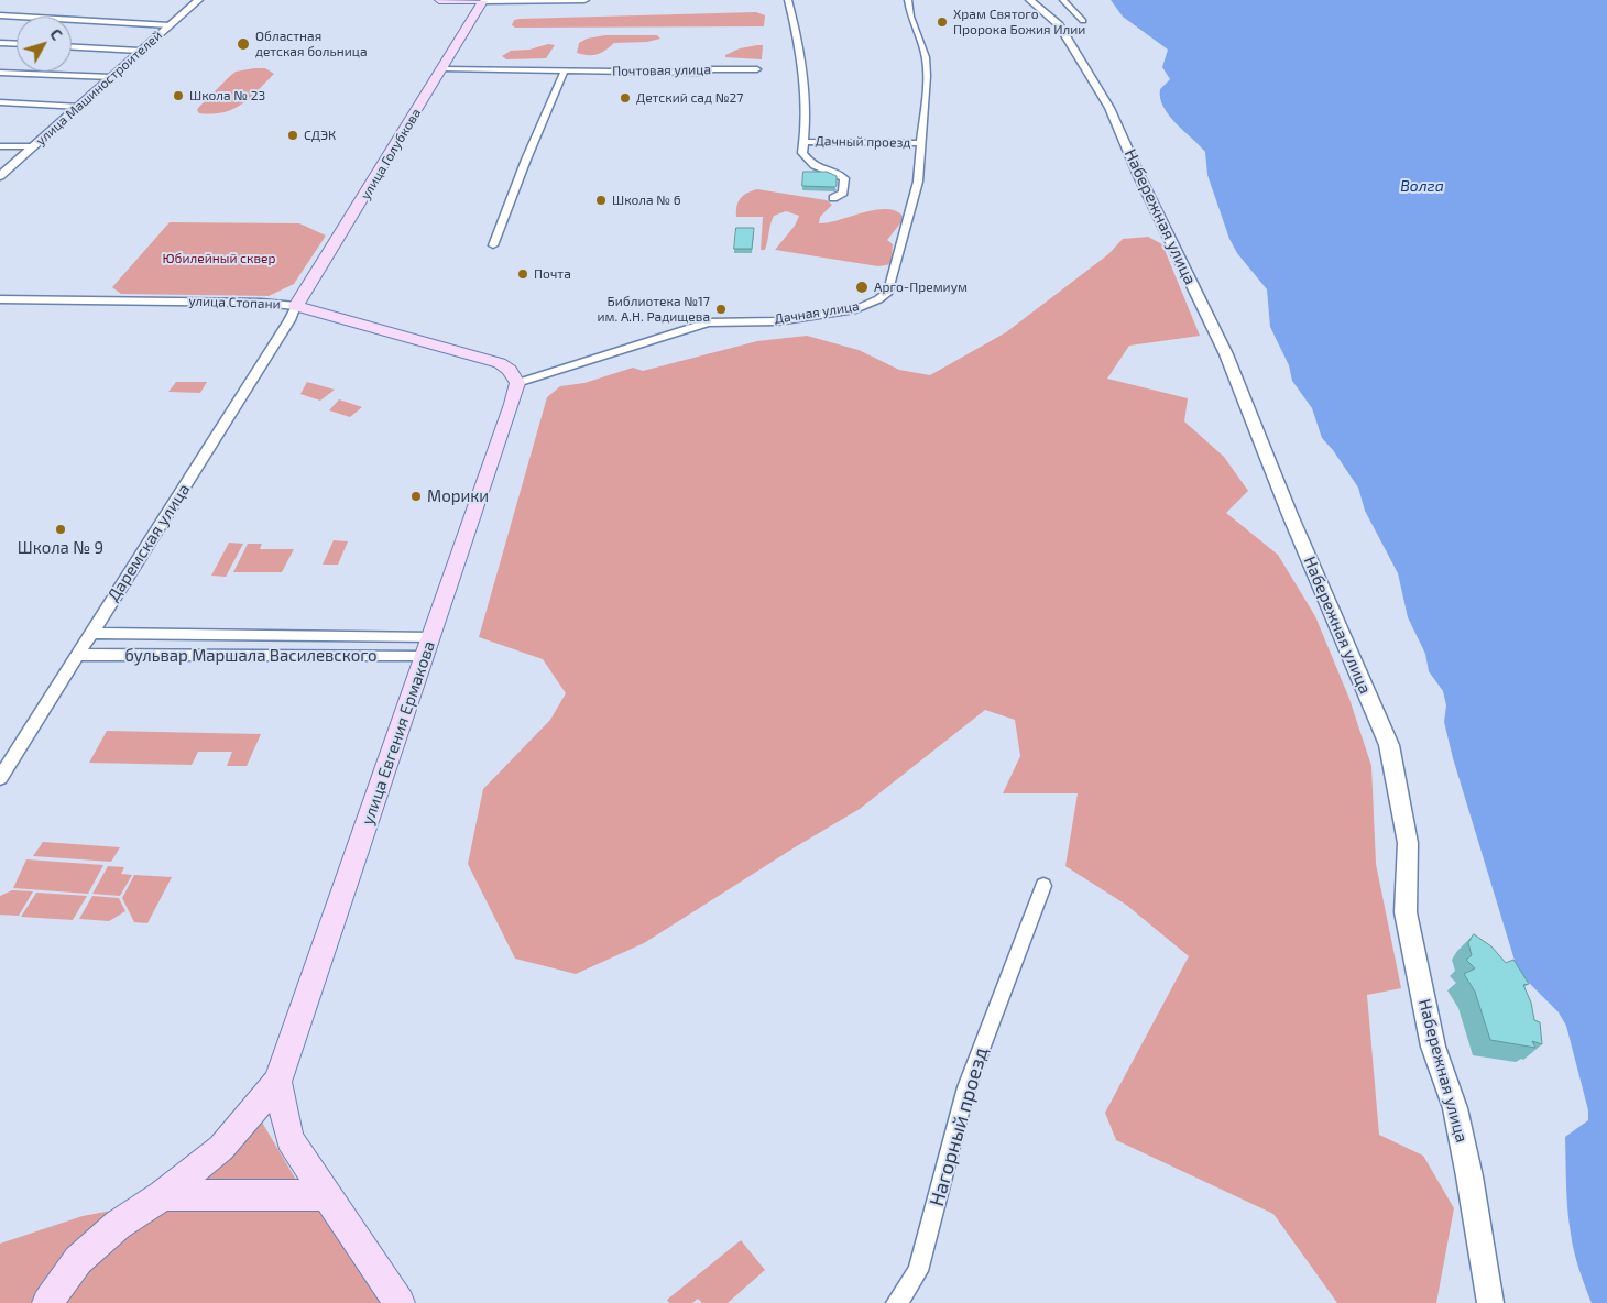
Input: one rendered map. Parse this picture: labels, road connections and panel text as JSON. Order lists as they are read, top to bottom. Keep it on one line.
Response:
{"streets":{"main road":["улица Голубкова","улица Стопани","улица Евгения Ермакова"],"street":["Почтовая улица","улица Машиностроителей","Дачный проезд","Набережная улица","Дачная улица","Даремская улица","бульвар Маршала Василевского","Нагорный проезд"]},"crossings":[["Почтовая улица","улица Голубкова"],["Дачный проезд","Дачная улица"],["улица Голубкова","улица Стопани"],["улица Голубкова","Даремская улица"],["улица Стопани","Дачная улица"],["улица Стопани","Даремская улица"],["улица Стопани","улица Евгения Ермакова"],["Дачная улица","улица Евгения Ермакова"],["Даремская улица","бульвар Маршала Василевского"],["бульвар Маршала Василевского","улица Евгения Ермакова"]],"water":["Волга"],"parks":["Юбилейный сквер"],"places":["Храм Святого Пророка Божия Илии","Областная детская больница","Школа № 23","Детский сад №27","СДЭК","Школа № 6","Почта","Арго-Премиум","Библиотека №17 им. А.Н. Радищева","Морики","Школа № 9"],"north":"top right"}
